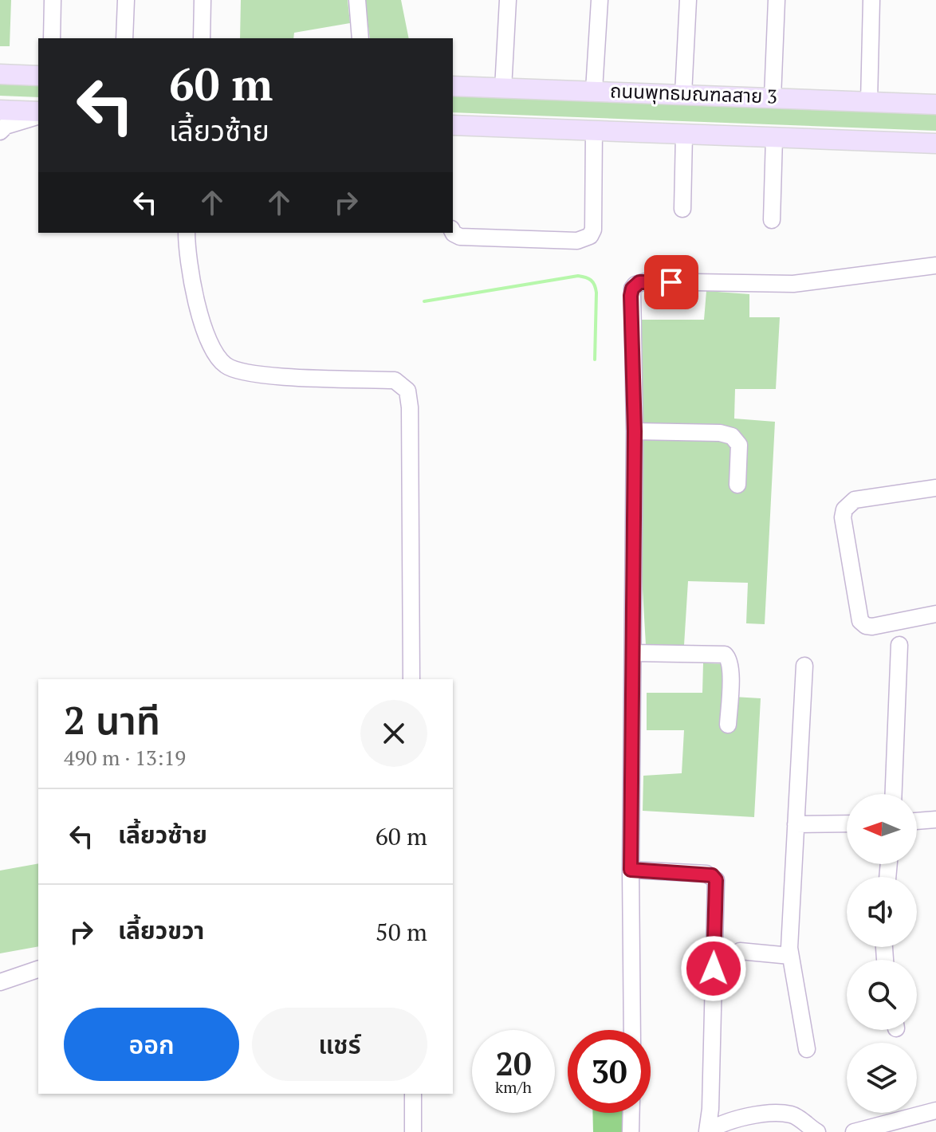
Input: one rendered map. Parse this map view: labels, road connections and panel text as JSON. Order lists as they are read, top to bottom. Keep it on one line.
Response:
{"streets":{"main road":["ถนนพุทธมณฑลสาย 3"]},"north":"left","page":{"turn":["60 m","เลี้ยวซ้าย"],"heading":["2 นาที","490 m · 13:19"],"list":[{"name":"เลี้ยวซ้าย","value":"60 m"},{"name":"เลี้ยวขวา","value":"50 m"}],"buttons":["ออก","แชร์"],"speed":"20 km/h","limit":"30"}}
